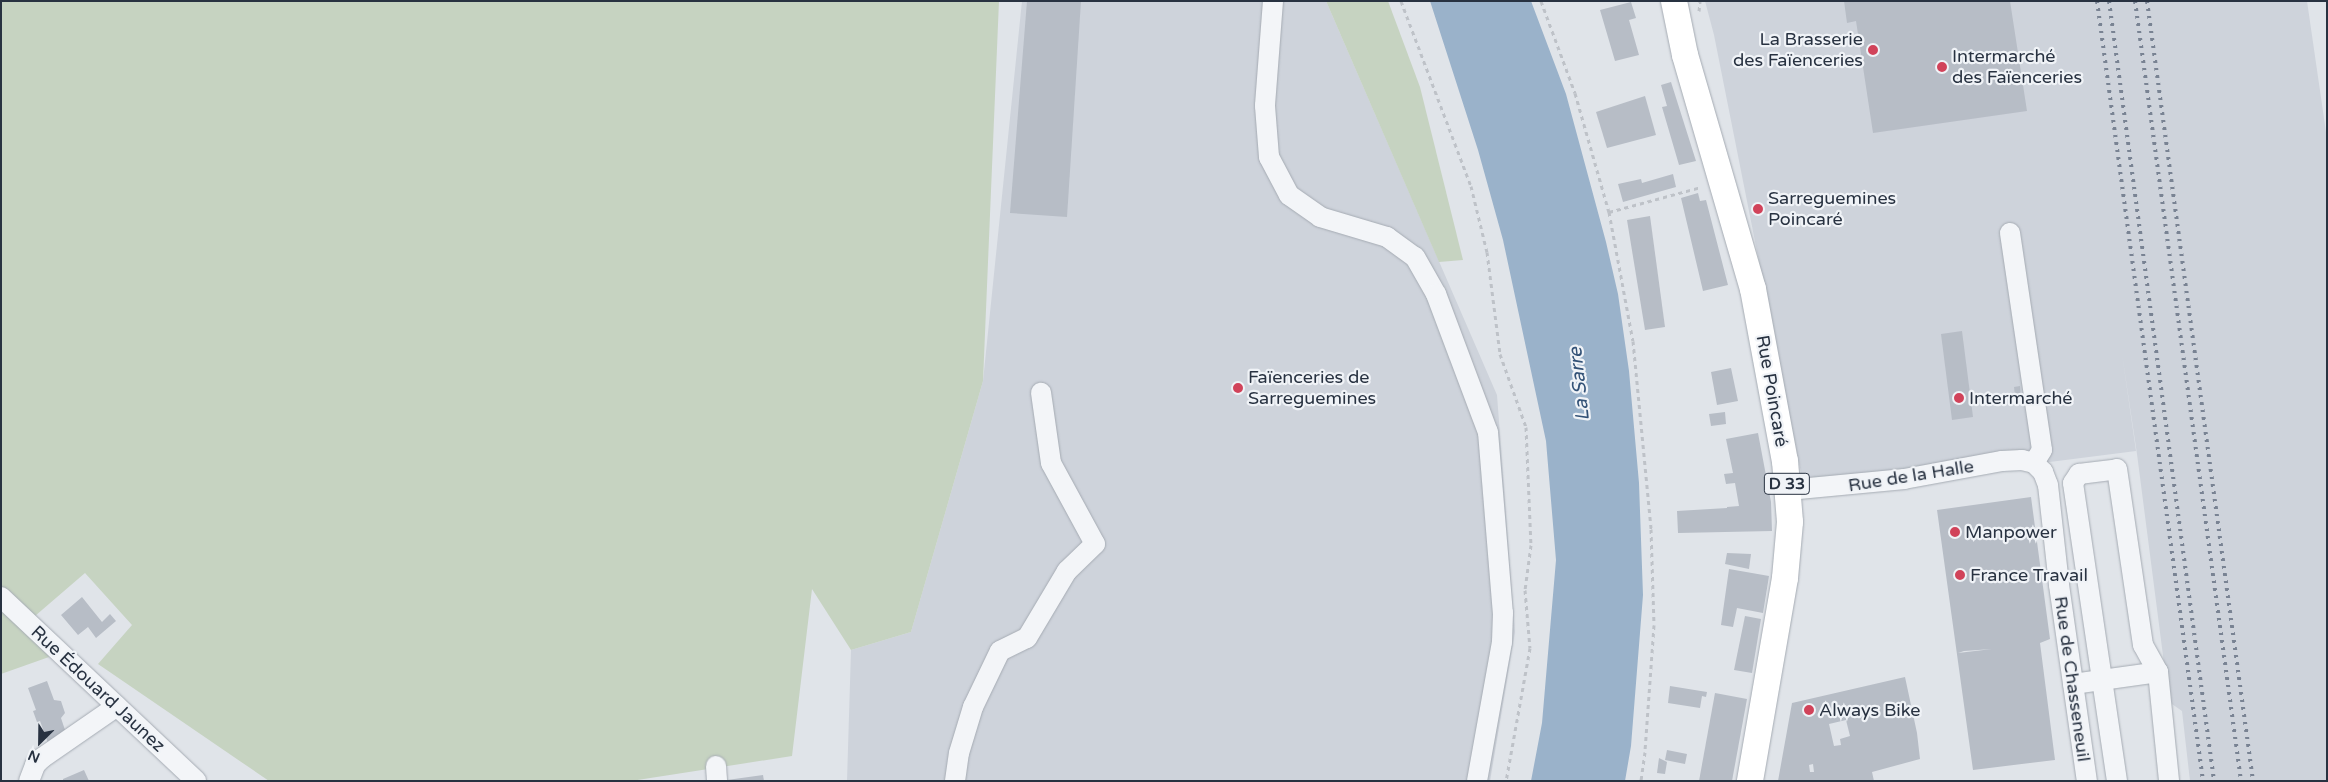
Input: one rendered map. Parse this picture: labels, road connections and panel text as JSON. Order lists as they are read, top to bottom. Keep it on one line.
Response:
{"streets":{"main road":["Rue Poincaré","D 33"],"street":["Rue de la Halle","Rue de Chasseneuil","Rue Édouard Jaunez"]},"crossings":[["Rue Poincaré","Rue de la Halle"],["Rue de la Halle","Rue de Chasseneuil"]],"water":["La Sarre"],"places":["La Brasserie des Faïenceries","Intermarché des Faïenceries","Sarreguemines Poincaré","Faïenceries de Sarreguemines","Intermarché","Manpower","France Travail","Always Bike"],"north":"bottom left"}
